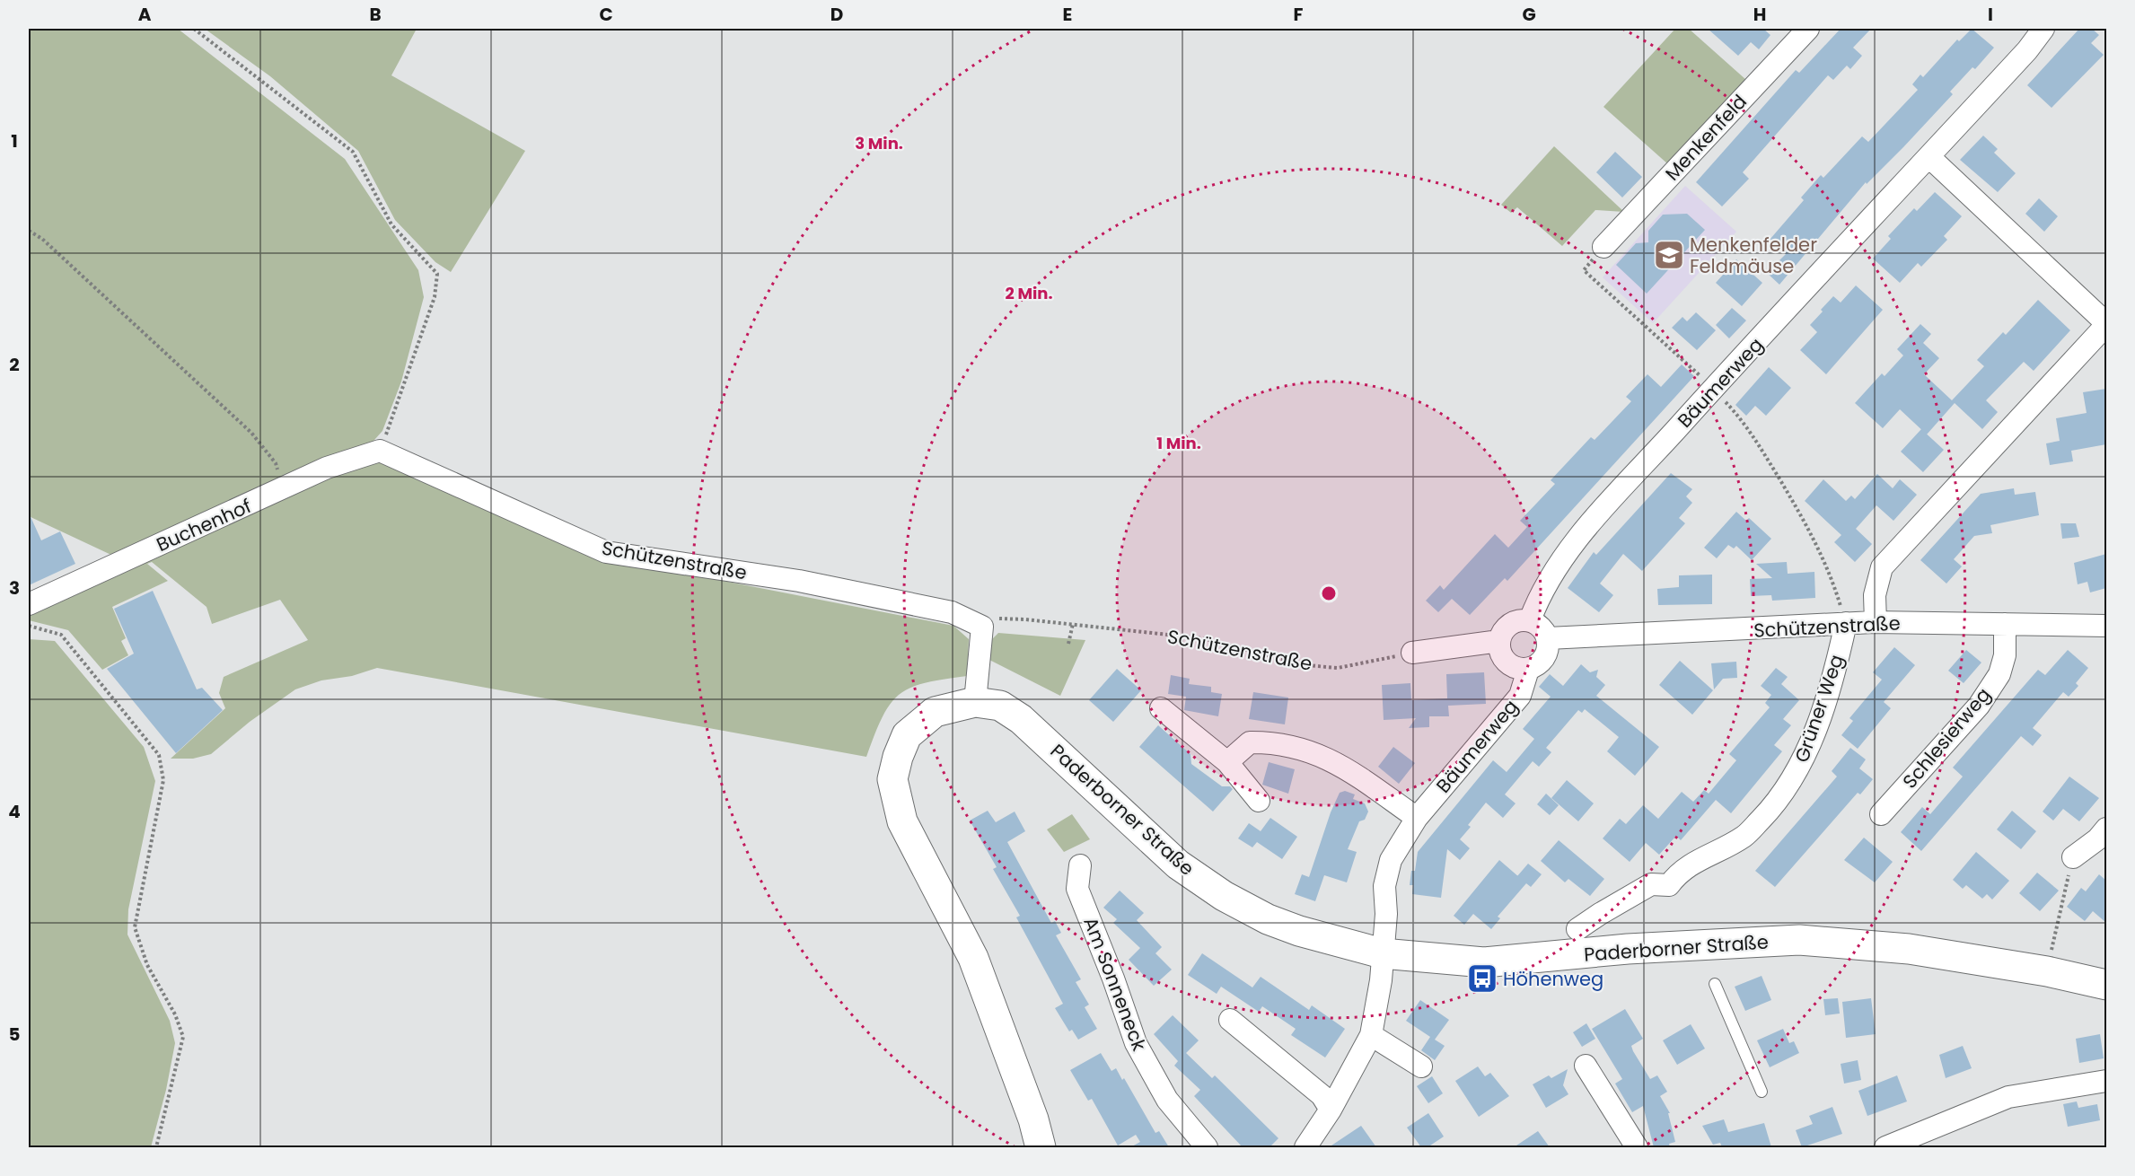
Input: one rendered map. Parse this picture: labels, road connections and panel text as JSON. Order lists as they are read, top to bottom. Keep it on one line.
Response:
{"streets":{"main road":["Paderborner Straße"],"street":["Menkenfeld","Bäumerweg","Buchenhof","Schützenstraße","Grüner Weg","Schlesierweg","Am Sonneneck"]},"crossings":[["Bäumerweg","Schützenstraße"],["Bäumerweg","Paderborner Straße"],["Buchenhof","Schützenstraße"],["Schützenstraße","Grüner Weg"],["Schützenstraße","Schlesierweg"]],"places":{"school or university":["Menkenfelder Feldmäuse"],"bus stop":["Höhenweg"]},"grid":{"columns":["A","B","C","D","E","F","G","H","I"],"rows":["1","2","3","4","5"]},"rings":["3 Min.","2 Min.","1 Min."]}
